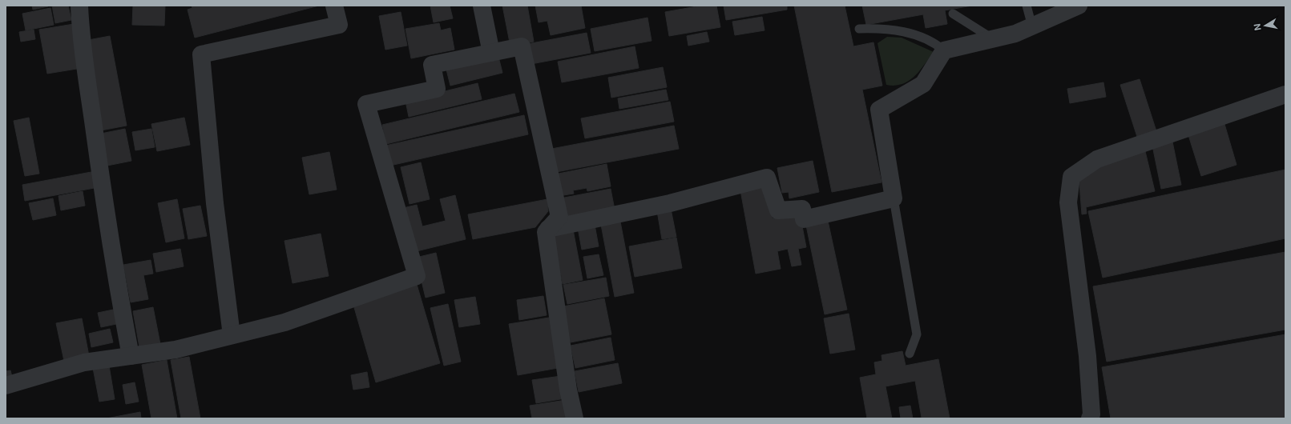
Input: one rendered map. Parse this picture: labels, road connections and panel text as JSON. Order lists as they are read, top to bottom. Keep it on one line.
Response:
{"north":"left"}
